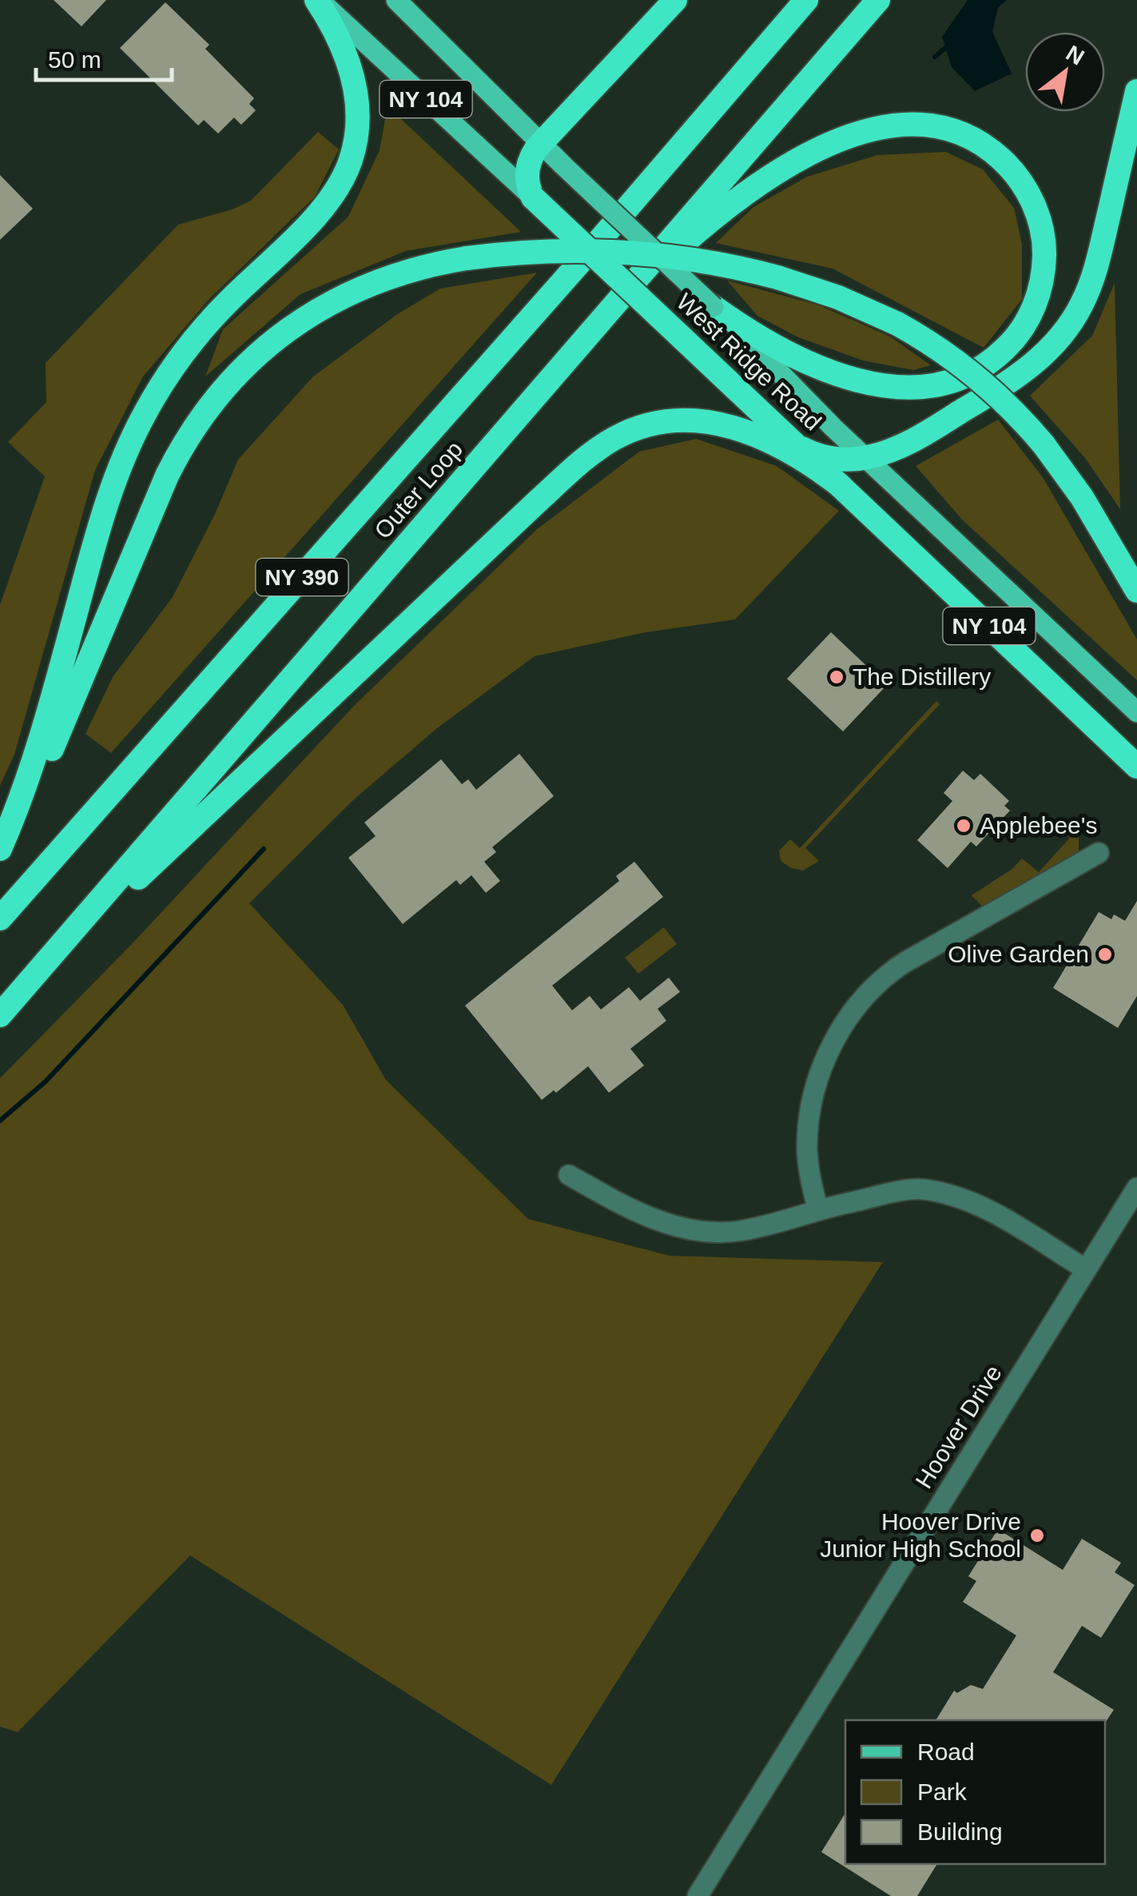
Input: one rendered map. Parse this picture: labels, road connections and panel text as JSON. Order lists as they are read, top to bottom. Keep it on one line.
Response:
{"streets":{"highway":["NY 104","West Ridge Road","Outer Loop","NY 390"],"street":["Hoover Drive"]},"places":["The Distillery","Applebee's","Olive Garden","Hoover Drive Junior High School"],"legend":["Road","Park","Building"],"scale_bar":"50 m","north":"top right"}
